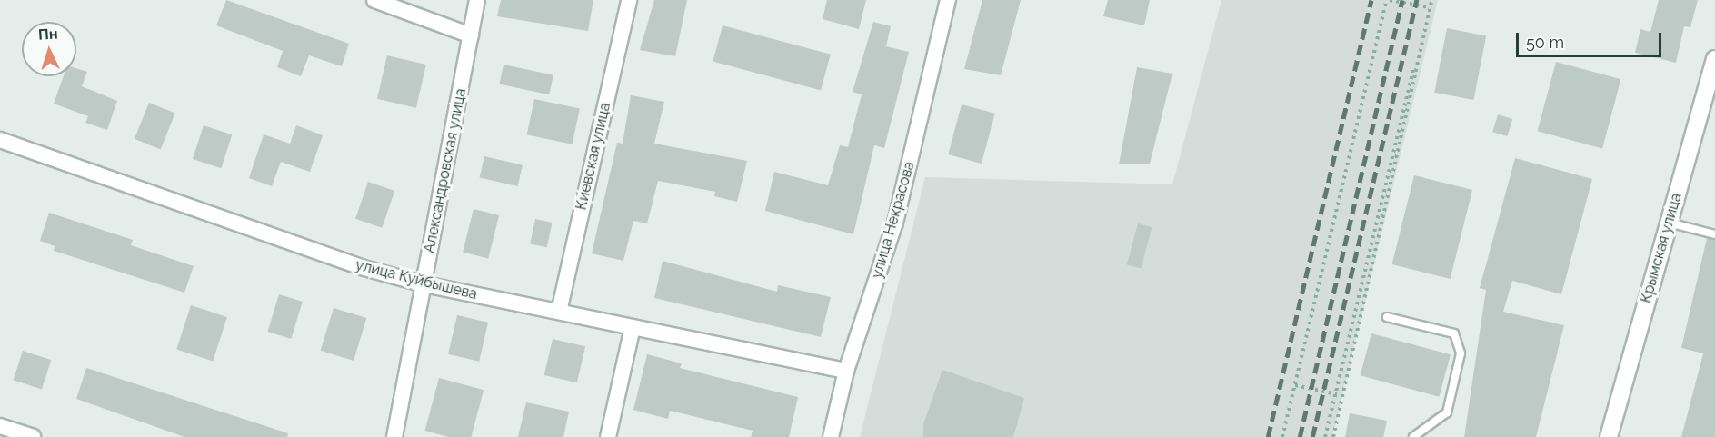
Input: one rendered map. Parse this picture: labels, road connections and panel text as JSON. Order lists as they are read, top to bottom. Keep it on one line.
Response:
{"streets":{"main road":["Крымская улица"],"street":["Киевская улица","Александровская улица","улица Некрасова","улица Куйбышева"]},"crossings":[["Киевская улица","улица Куйбышева"],["Александровская улица","улица Куйбышева"],["улица Некрасова","улица Куйбышева"]],"scale_bar":"50 m","north":"top"}
